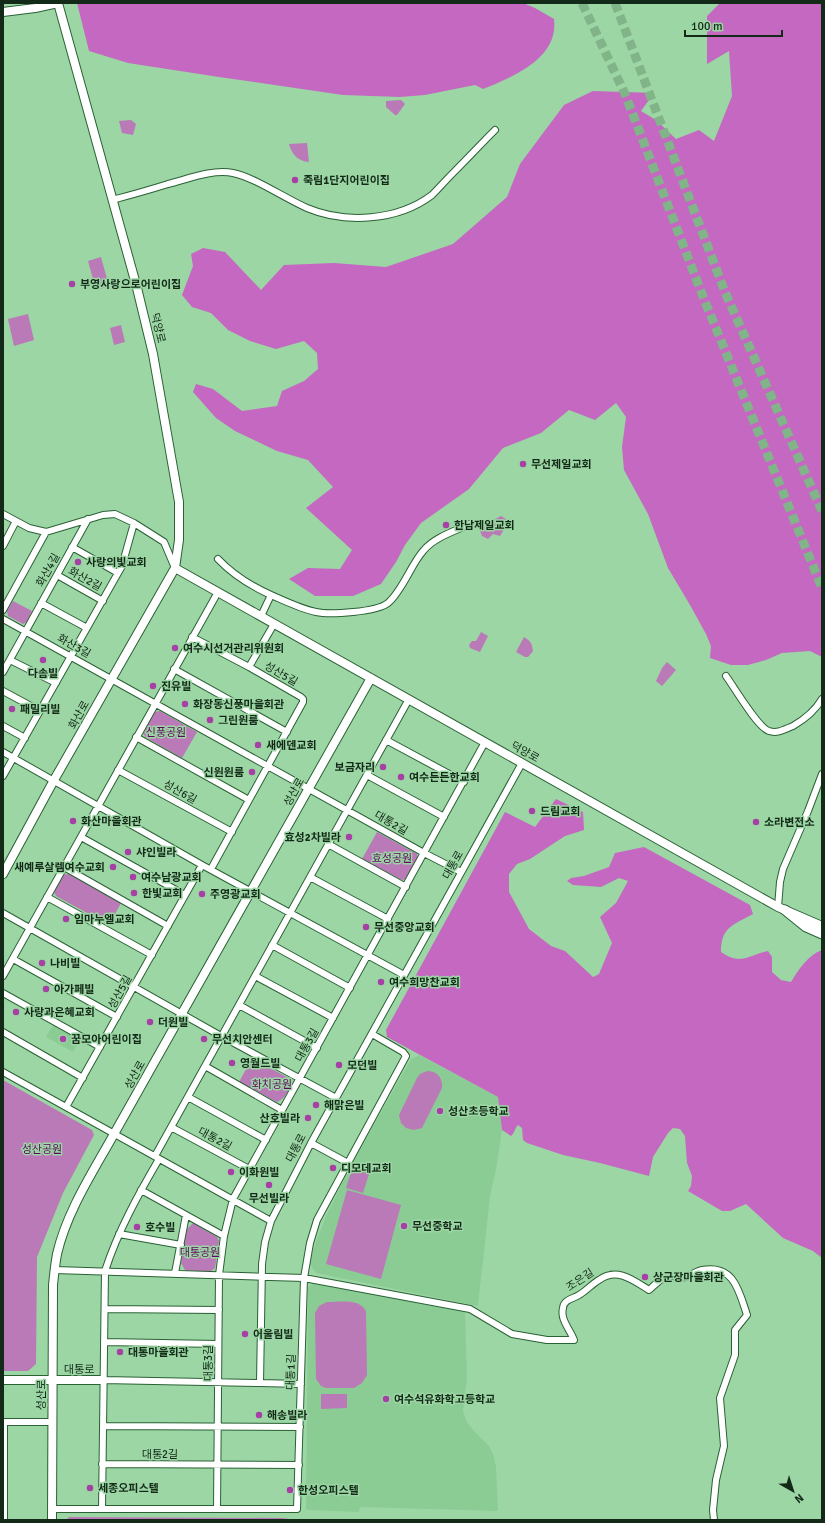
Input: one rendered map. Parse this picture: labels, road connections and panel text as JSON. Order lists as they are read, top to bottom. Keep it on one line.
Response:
{"streets":{"street":["덕양로","화산4길","화산2길","화산3길","성산5길","화산로","성산6길","성산로","대통2길","대통로","대통3길","조은길","대통1길"]},"crossings":[["덕양로","성산5길"],["덕양로","화산로"],["덕양로","성산로"],["덕양로","대통로"],["덕양로","대통3길"],["화산4길","화산2길"],["화산4길","화산3길"],["화산2길","화산3길"],["화산3길","화산로"],["성산5길","성산6길"],["성산5길","대통2길"],["성산로","대통2길"],["성산로","대통로"],["성산로","대통1길"],["대통2길","대통로"],["대통2길","대통3길"],["대통로","대통3길"],["대통로","대통1길"],["대통3길","대통1길"],["조은길","대통1길"]],"parks":["신풍공원","효성공원","화치공원","성산공원","대통공원"],"places":["죽림1단지어린이집","부영사랑으로어린이집","무선제일교회","한남제일교회","사랑의빛교회","여수시선거관리위원회","다솜빌","진유빌","화장동신풍마을회관","패밀리빌","그린원룸","새에덴교회","보금자리","신원원룸","여수든든한교회","드림교회","화산마을회관","소라변전소","효성2차빌라","샤인빌라","새예루살렘여수교회","여수남광교회","한빛교회","주영광교회","임마누엘교회","무선중앙교회","나비빌","여수희망찬교회","아가페빌","사랑과은혜교회","더원빌","꿈모아어린이집","무선치안센터","영월드빌","모던빌","해맑은빌","성산초등학교","산호빌라","디모데교회","이화원빌","무선빌라","무선중학교","호수빌","상군장마을회관","어울림빌","대통마을회관","여수석유화학고등학교","해송빌라","세종오피스텔","한성오피스텔"],"scale_bar":"100 m","north":"bottom right"}
